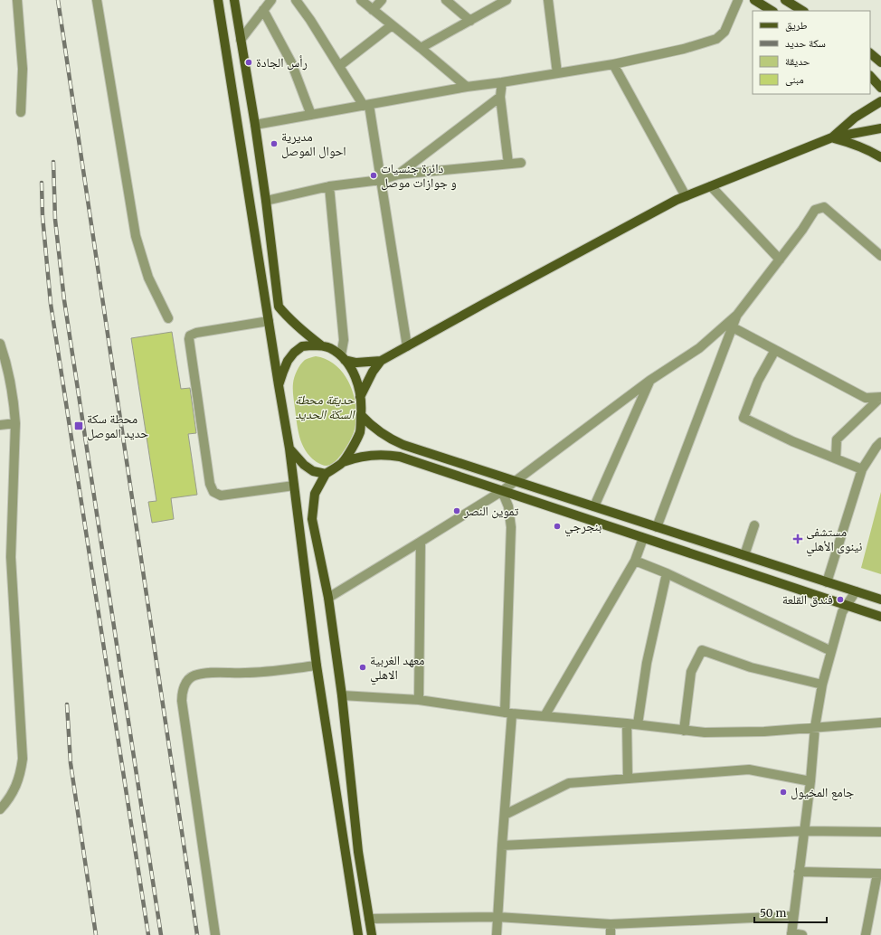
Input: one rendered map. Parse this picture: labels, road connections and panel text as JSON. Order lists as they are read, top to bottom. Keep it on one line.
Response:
{"parks":["حديقة محطة السكة الحديد"],"places":{"other":["رأس الجادة","مديرية احوال الموصل","دائرة جنسيات و جوازات موصل","تموين النصر","بنجرجي","فندق القلعة","معهد الغربية الاهلي","جامع المخيول"],"transit":["محطة سكة حديد الموصل"],"health":["مستشفى نينوى الأهلي"]},"legend":["طريق","سكة حديد","حديقة","مبنى"],"scale_bar":"50 m"}
